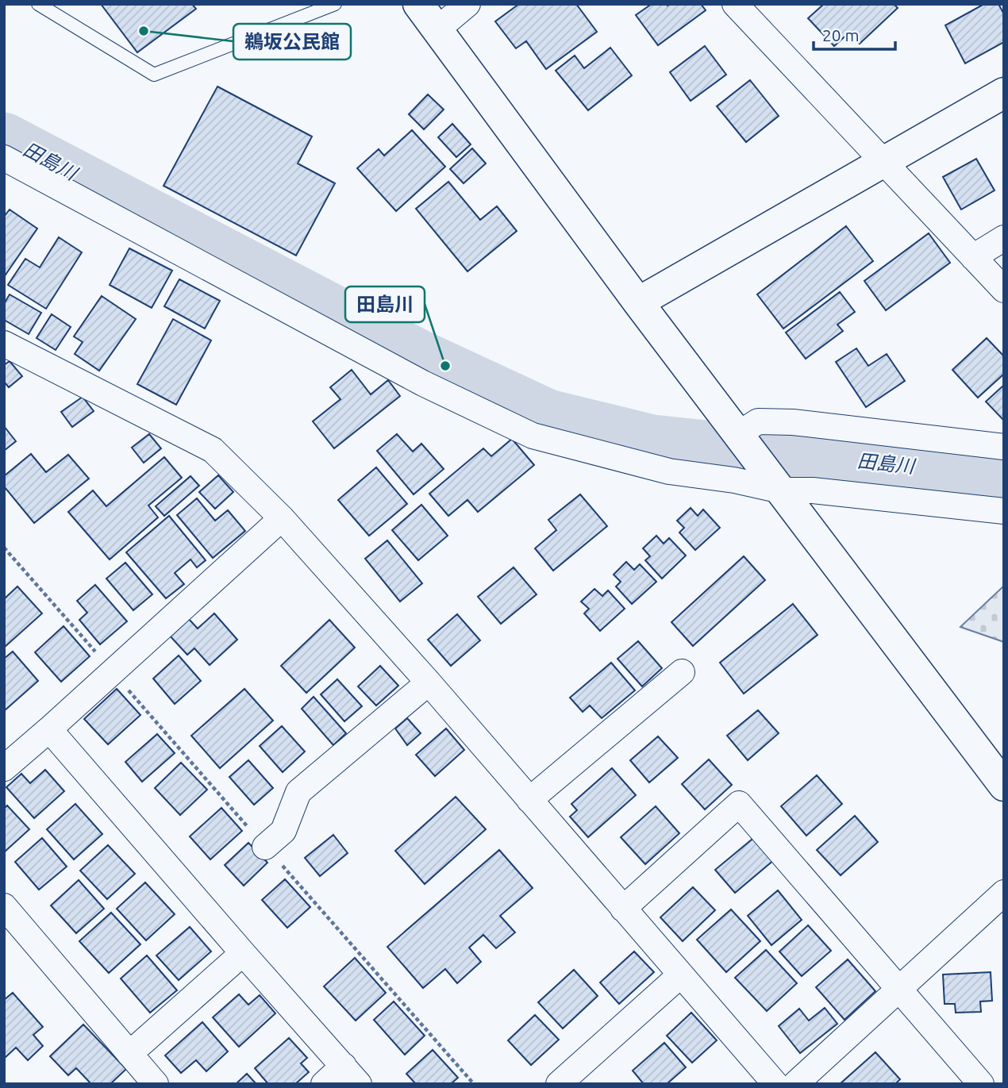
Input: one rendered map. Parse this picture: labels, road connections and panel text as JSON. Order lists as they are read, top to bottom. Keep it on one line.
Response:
{"water":["田島川"],"places":["鵜坂公民館","田島川"],"scale_bar":"20 m"}
